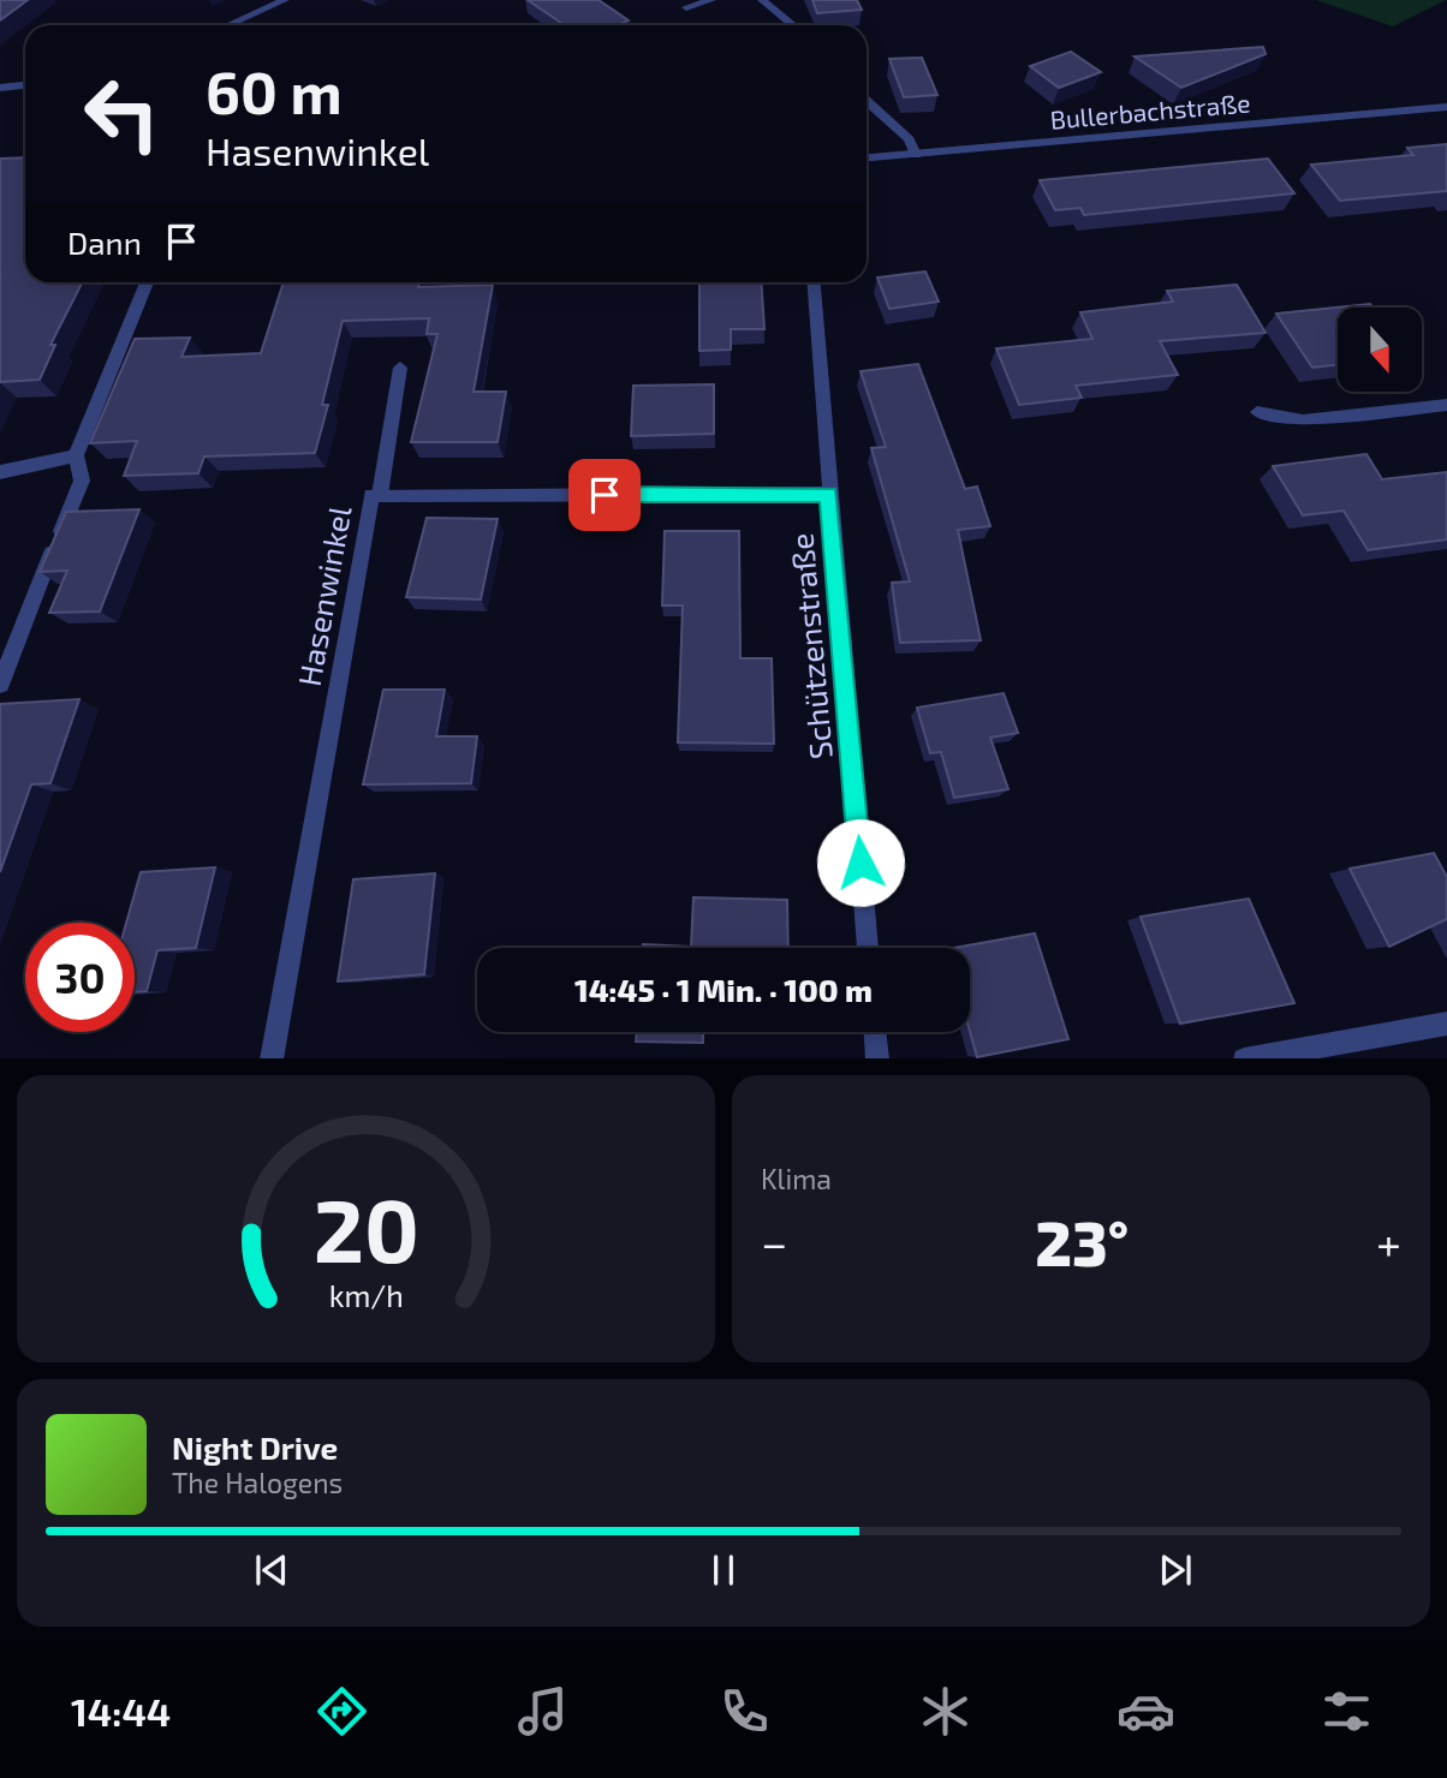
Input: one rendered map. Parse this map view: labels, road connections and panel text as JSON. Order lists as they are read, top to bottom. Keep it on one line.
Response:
{"streets":{"street":["Bullerbachstraße","Hasenwinkel","Schützenstraße"]},"crossings":[["Hasenwinkel","Schützenstraße"]],"north":"bottom","page":{"turn":["60 m","Hasenwinkel"],"then":"Dann","limit":"30","trip":"14:45 · 1 Min. · 100 m","tile":"Klima","heat":["−","23°","+"],"song":["Night Drive","The Halogens"],"tabs":"14:44","gauge":["20","km/h"]}}
